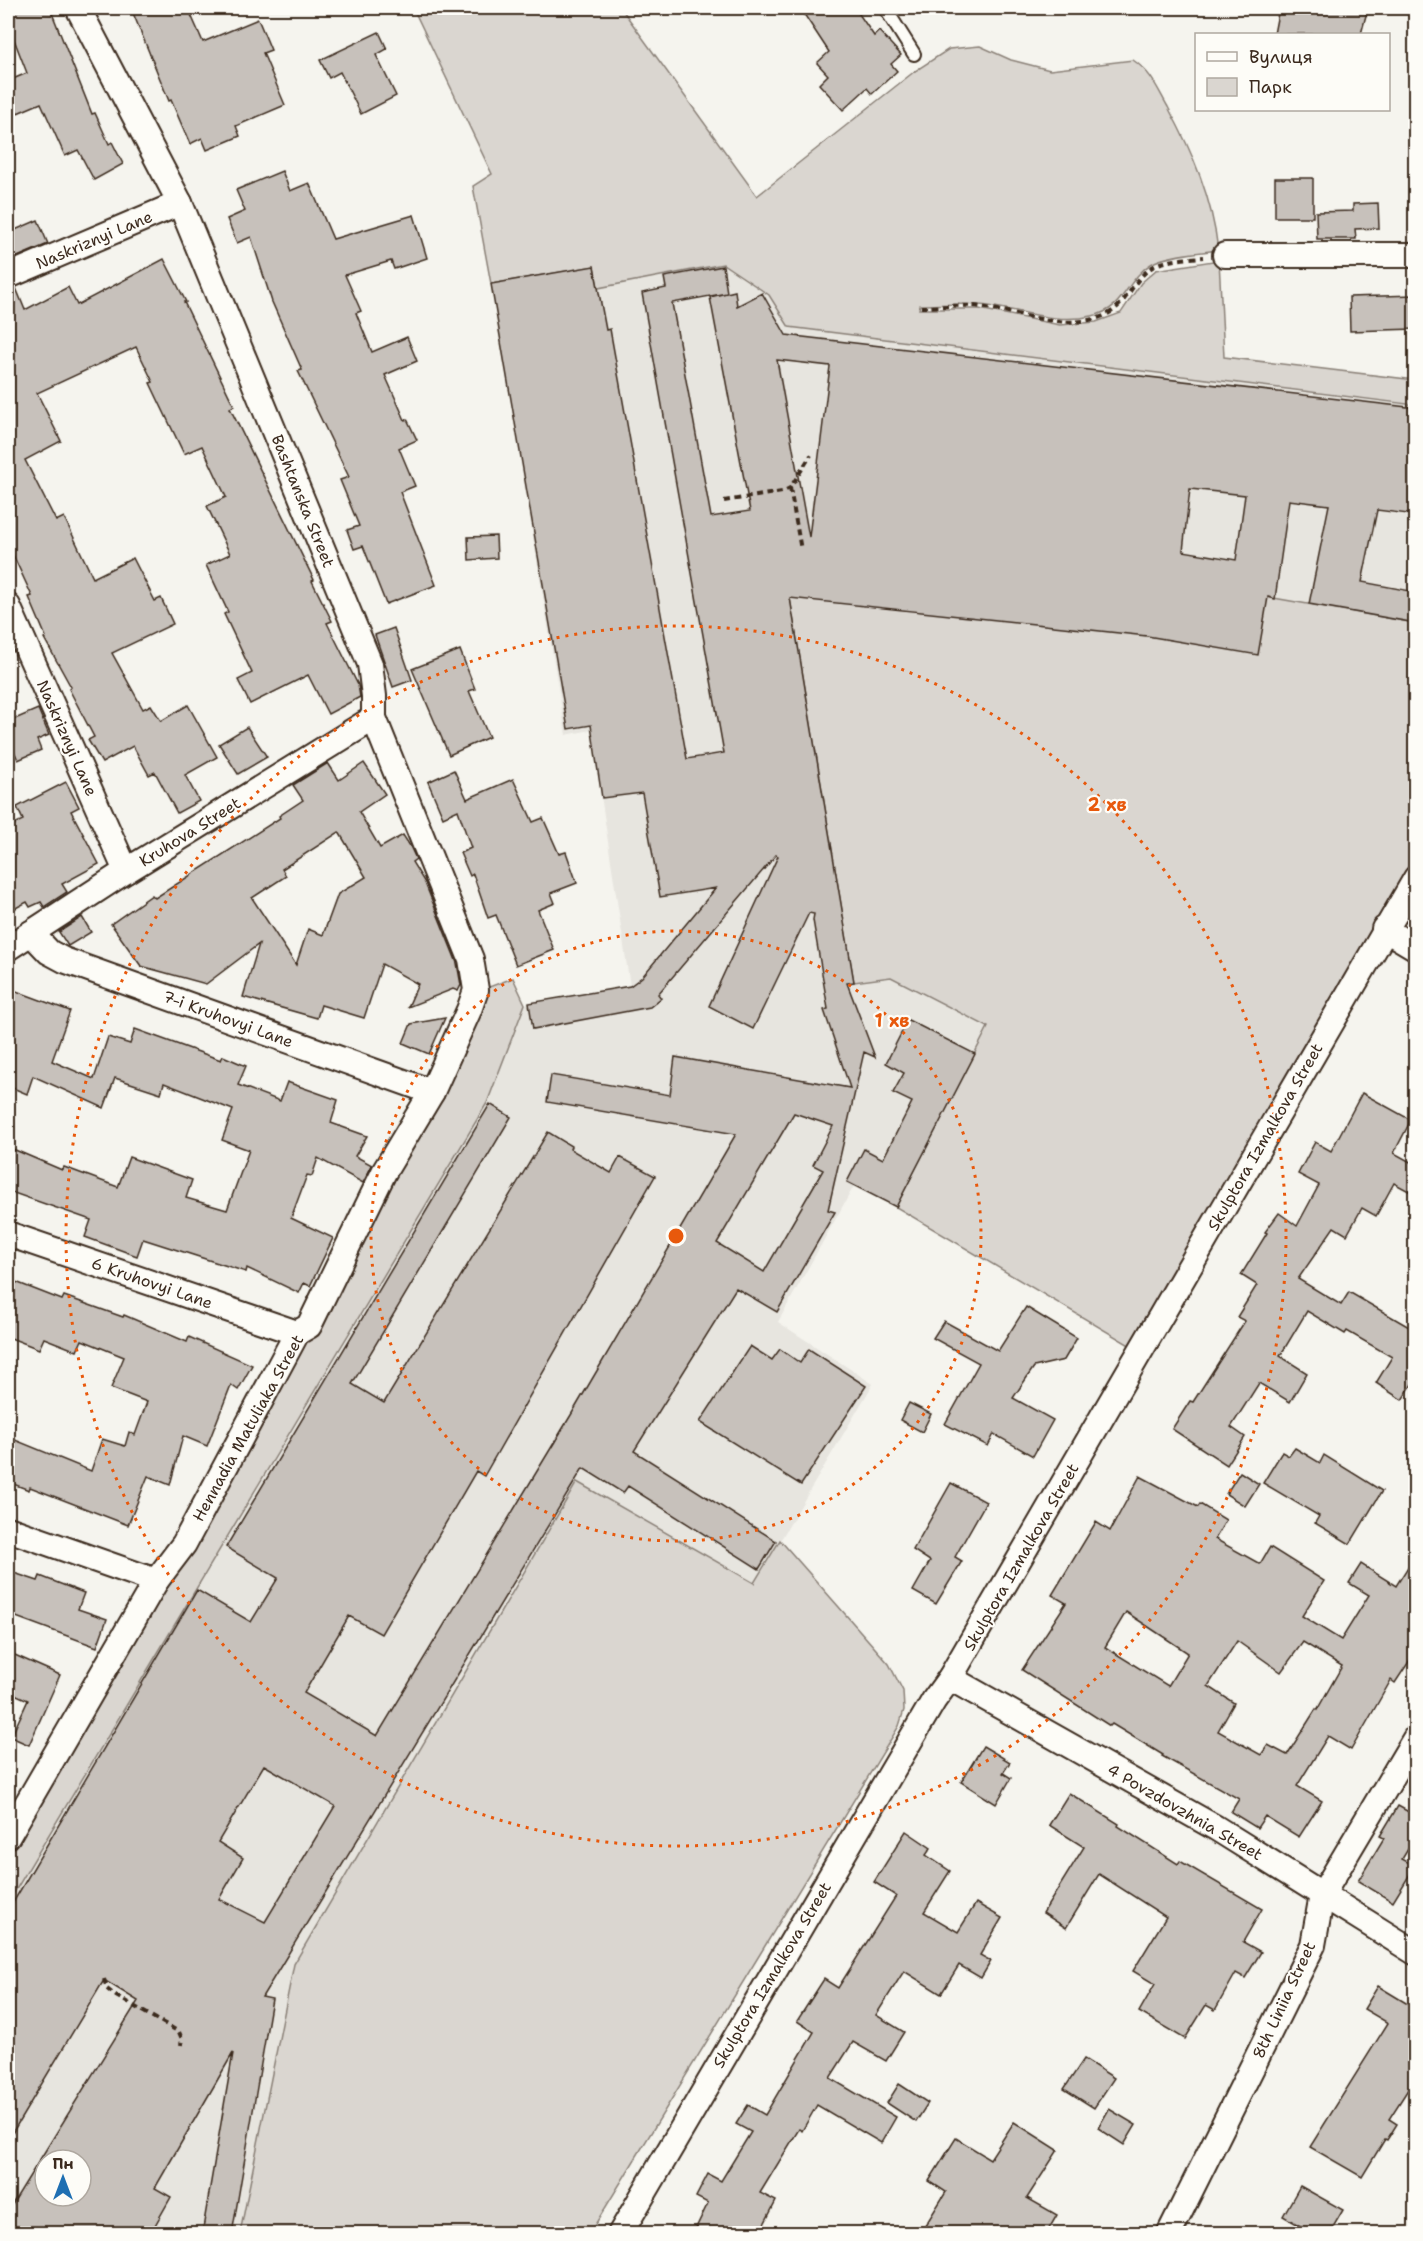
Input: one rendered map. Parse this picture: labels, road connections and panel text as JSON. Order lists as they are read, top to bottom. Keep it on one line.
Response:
{"streets":{"street":["Naskriznyi Lane","Bashtanska Street","Kruhova Street","7-i Kruhovyi Lane","Skulptora Izmalkova Street","6 Kruhovyi Lane","Hennadia Matuliaka Street","4 Povzdovzhnia Street","8th Liniia Street"]},"crossings":[["Naskriznyi Lane","Bashtanska Street"],["Naskriznyi Lane","Kruhova Street"],["Bashtanska Street","Kruhova Street"],["Bashtanska Street","Hennadia Matuliaka Street"],["Kruhova Street","7-i Kruhovyi Lane"],["7-i Kruhovyi Lane","Hennadia Matuliaka Street"],["Skulptora Izmalkova Street","4 Povzdovzhnia Street"],["6 Kruhovyi Lane","Hennadia Matuliaka Street"],["4 Povzdovzhnia Street","8th Liniia Street"]],"legend":["Вулиця","Парк"],"north":"top","rings":["2 хв","1 хв"]}
